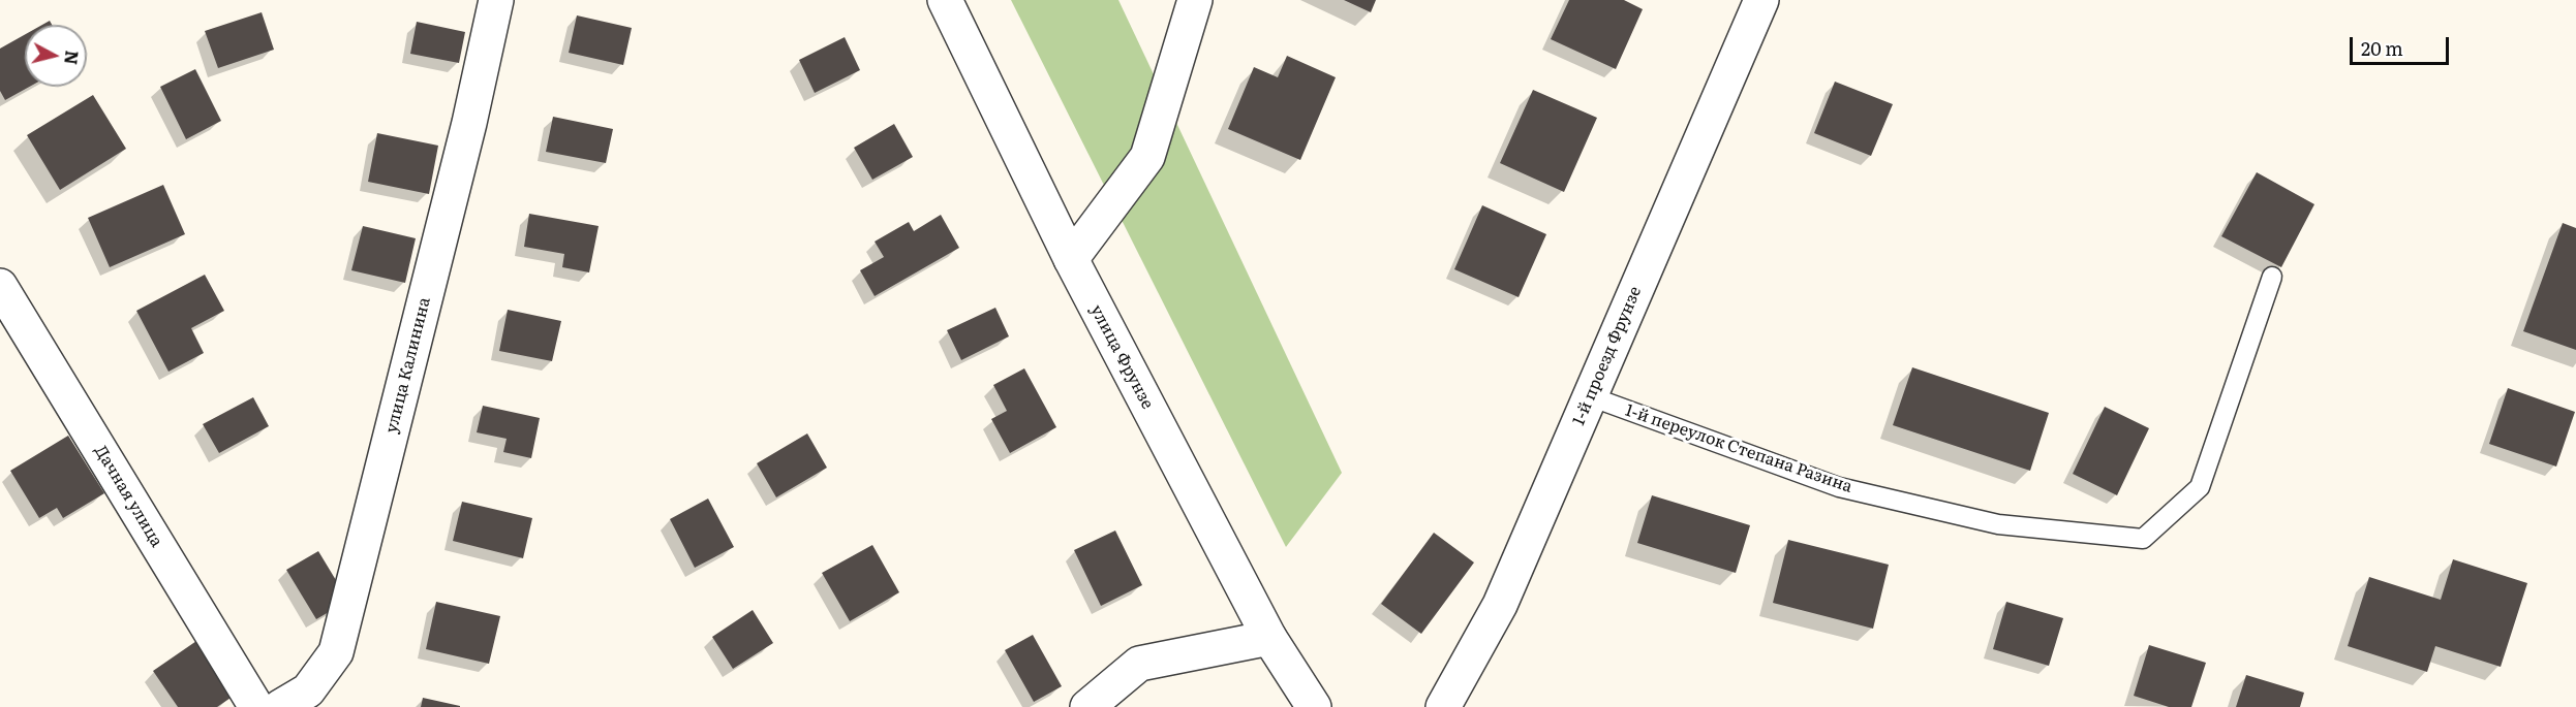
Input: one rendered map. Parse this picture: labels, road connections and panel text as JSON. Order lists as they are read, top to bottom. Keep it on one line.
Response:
{"streets":{"street":["1-й проезд Фрунзе","улица Фрунзе","улица Калинина","Дачная улица"],"lane":["1-й переулок Степана Разина"]},"crossings":[["1-й проезд Фрунзе","1-й переулок Степана Разина"]],"scale_bar":"20 m","north":"right"}
